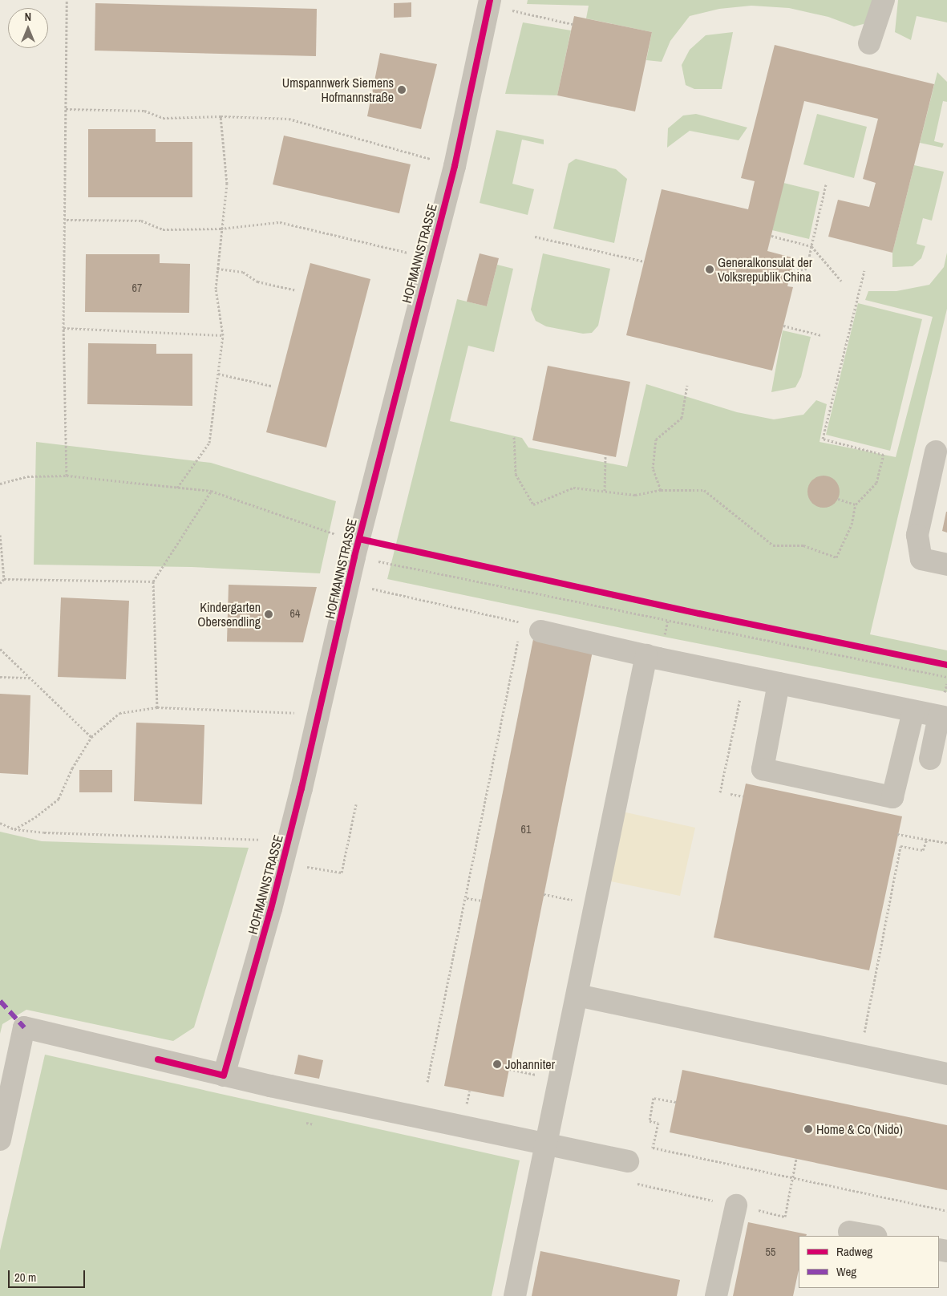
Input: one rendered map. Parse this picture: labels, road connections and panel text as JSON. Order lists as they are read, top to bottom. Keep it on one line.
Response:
{"streets":{"street":["HOFMANNSTRASSE"]},"places":["Umspannwerk Siemens Hofmannstraße","Generalkonsulat der Volksrepublik China","Kindergarten Obersendling","Johanniter","Home & Co (Nido)"],"house_numbers":["67","64","61","55"],"legend":["Radweg","Weg"],"scale_bar":"20 m","north":"top"}
